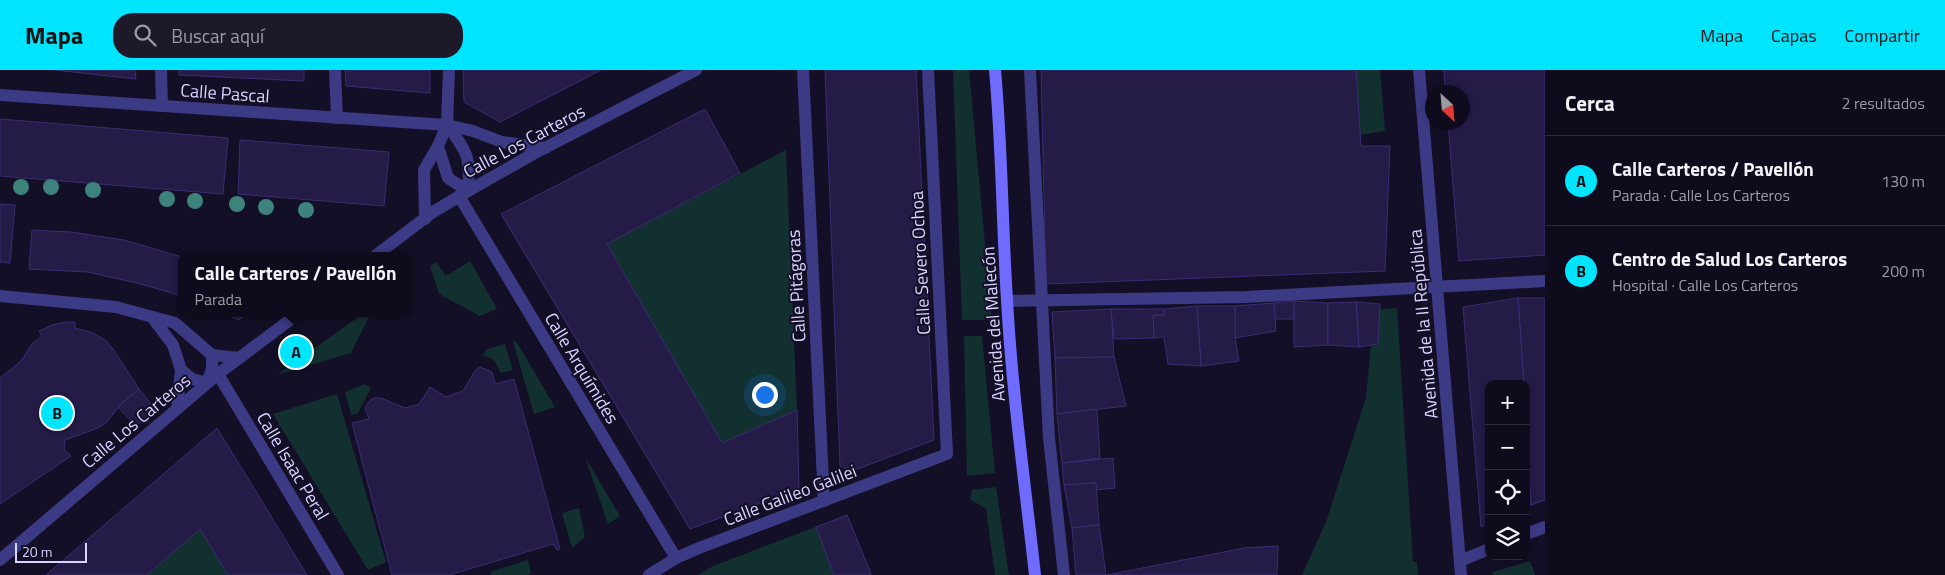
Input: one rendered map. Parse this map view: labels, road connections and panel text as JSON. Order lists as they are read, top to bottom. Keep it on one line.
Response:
{"streets":{"main road":["Avenida del Malecón"],"street":["Calle Pascal","Calle Los Carteros","Calle Severo Ochoa","Calle Pitágoras","Avenida de la II República","Calle Arquímides","Calle Isaac Peral","Calle Galileo Galilei"]},"crossings":[["Calle Pascal","Calle Los Carteros"],["Calle Los Carteros","Calle Arquímides"],["Calle Los Carteros","Calle Isaac Peral"],["Calle Severo Ochoa","Calle Galileo Galilei"],["Calle Pitágoras","Calle Galileo Galilei"],["Calle Arquímides","Calle Galileo Galilei"]],"scale_bar":"20 m","north":"bottom right","page":{"header":"Mapa","search":"Buscar aquí","nav":["Mapa","Capas","Compartir"],"heading":["Cerca","2 resultados"],"list":[{"mark":"A","name":"Calle Carteros / Pavellón","note":"Parada · Calle Los Carteros","value":"130 m"},{"mark":"B","name":"Centro de Salud Los Carteros","note":"Hospital · Calle Los Carteros","value":"200 m"}],"popup":["Calle Carteros / Pavellón","Parada"],"pins":["A","B"],"map_buttons":["+","−"],"scale":"20 m"}}
